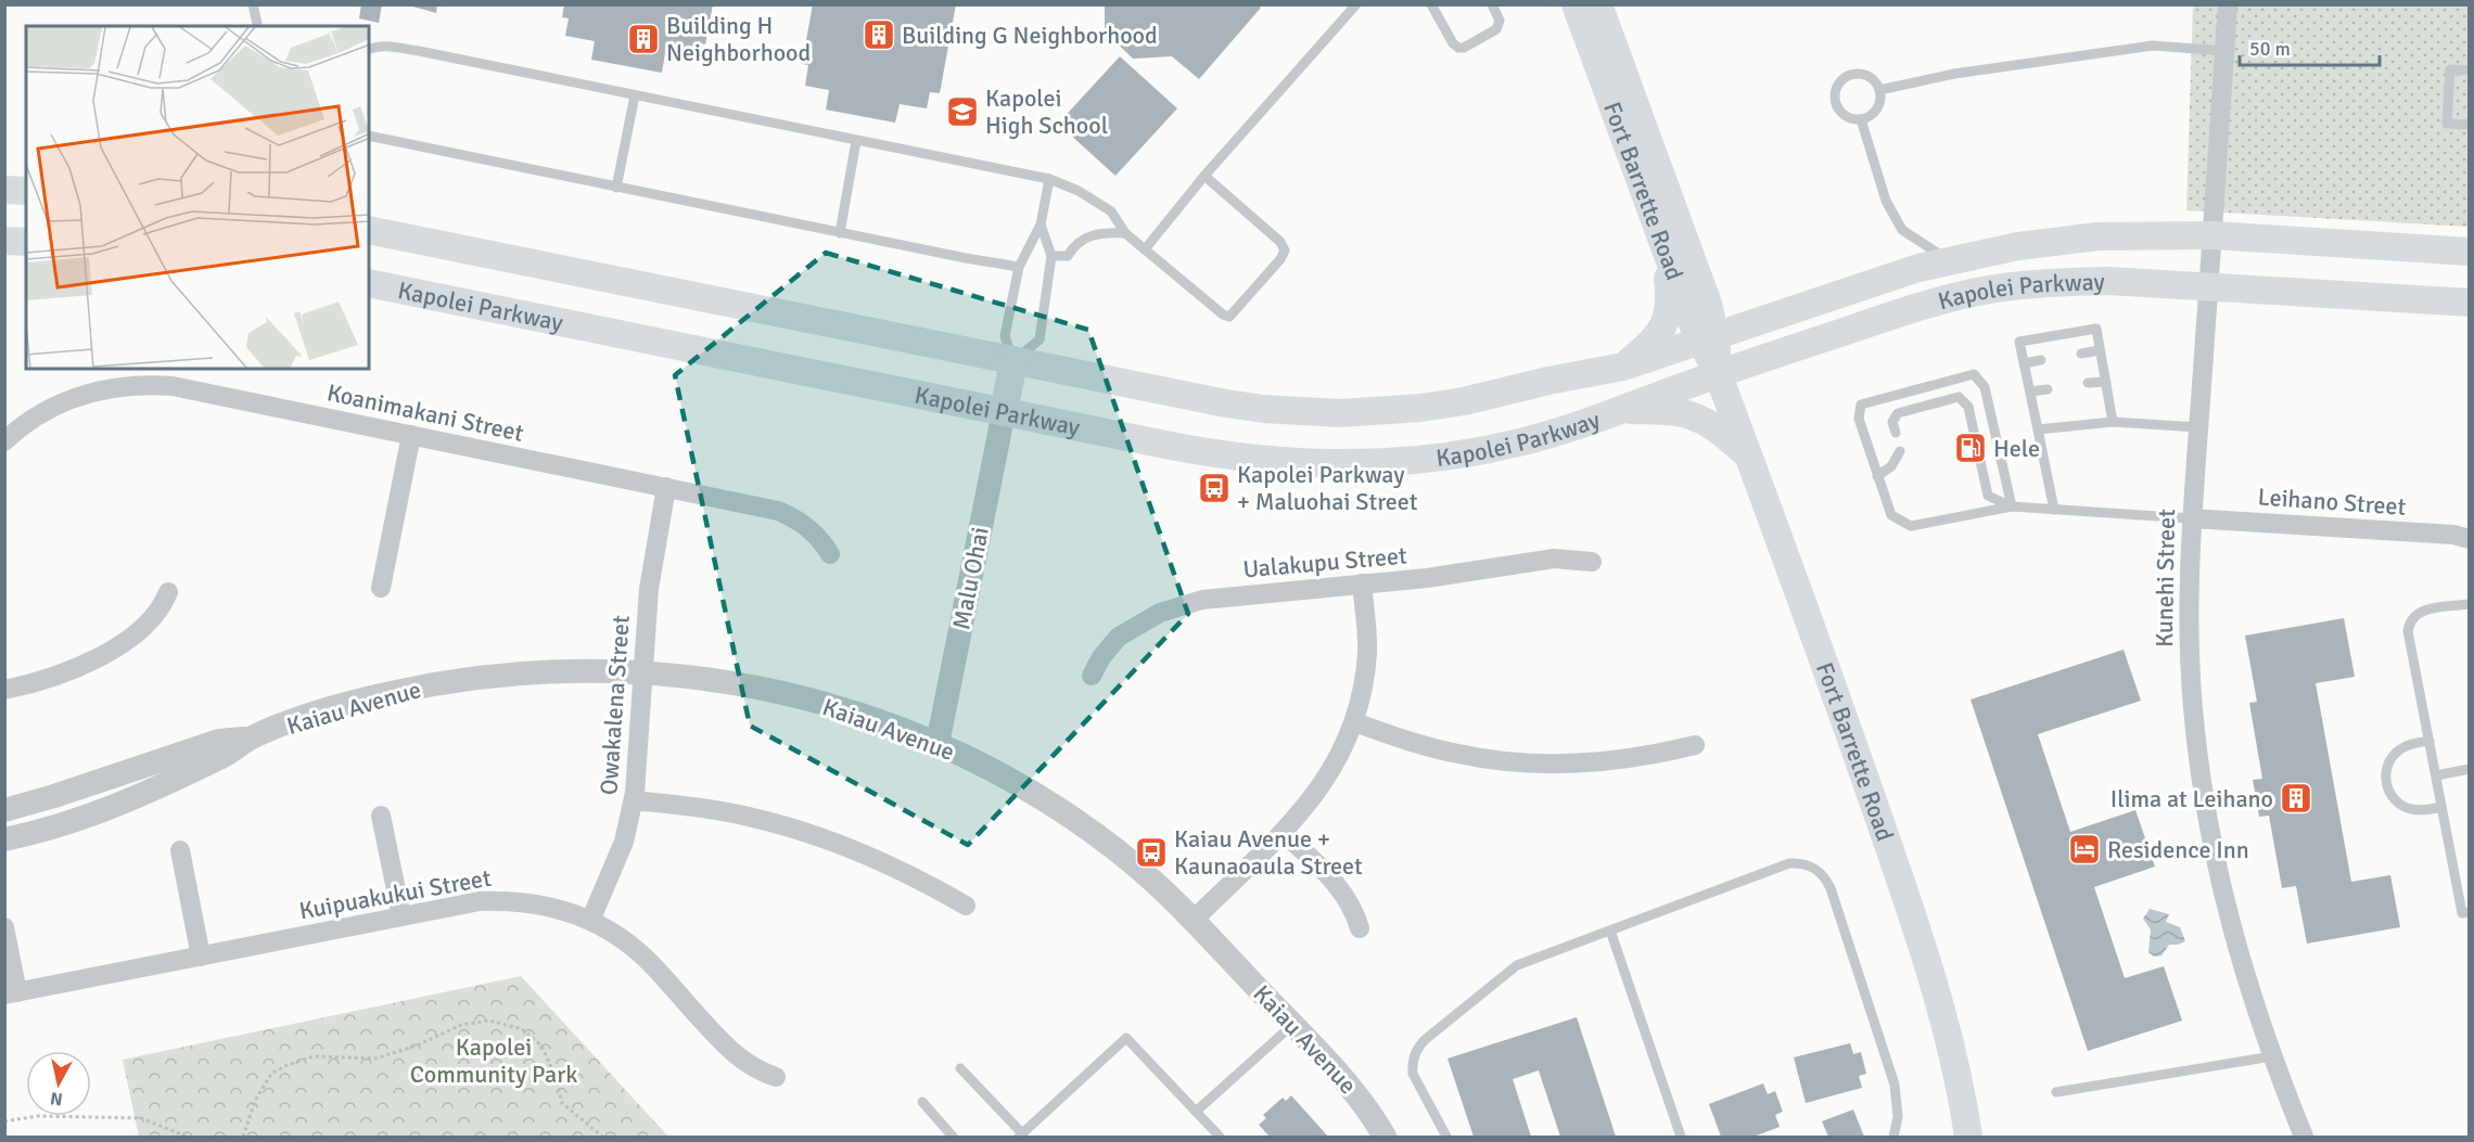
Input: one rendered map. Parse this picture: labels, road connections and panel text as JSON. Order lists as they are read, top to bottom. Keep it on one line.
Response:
{"streets":{"main road":["Fort Barrette Road","Kapolei Parkway"],"street":["Koanimakani Street","Leihano Street","Ualakupu Street","Malu Ohai","Kunehi Street","Owakalena Street","Kaiau Avenue","Kuipuakukui Street"]},"crossings":[["Fort Barrette Road","Kapolei Parkway"],["Kapolei Parkway","Malu Ohai"],["Kapolei Parkway","Kunehi Street"],["Koanimakani Street","Owakalena Street"],["Leihano Street","Kunehi Street"],["Malu Ohai","Kaiau Avenue"],["Owakalena Street","Kaiau Avenue"],["Owakalena Street","Kuipuakukui Street"]],"parks":["Kapolei Community Park"],"places":{"building":["Building G Neighborhood","Building H Neighborhood","Ilima at Leihano"],"school or university":["Kapolei High School"],"fuel station":["Hele"],"bus stop":["Kapolei Parkway + Maluohai Street","Kaiau Avenue + Kaunaoaula Street"],"hotel":["Residence Inn"]},"scale_bar":"50 m","north":"bottom"}
